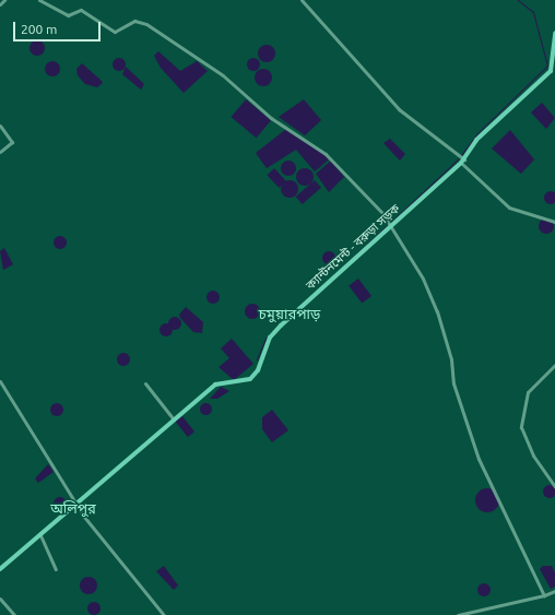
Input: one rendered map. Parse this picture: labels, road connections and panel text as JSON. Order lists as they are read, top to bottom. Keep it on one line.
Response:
{"streets":{"main road":["ক্যান্টনমেন্ট - বরুড়া সড়ক"]},"districts":["চমুয়ারপাড়","অলিপুর"],"scale_bar":"200 m"}
